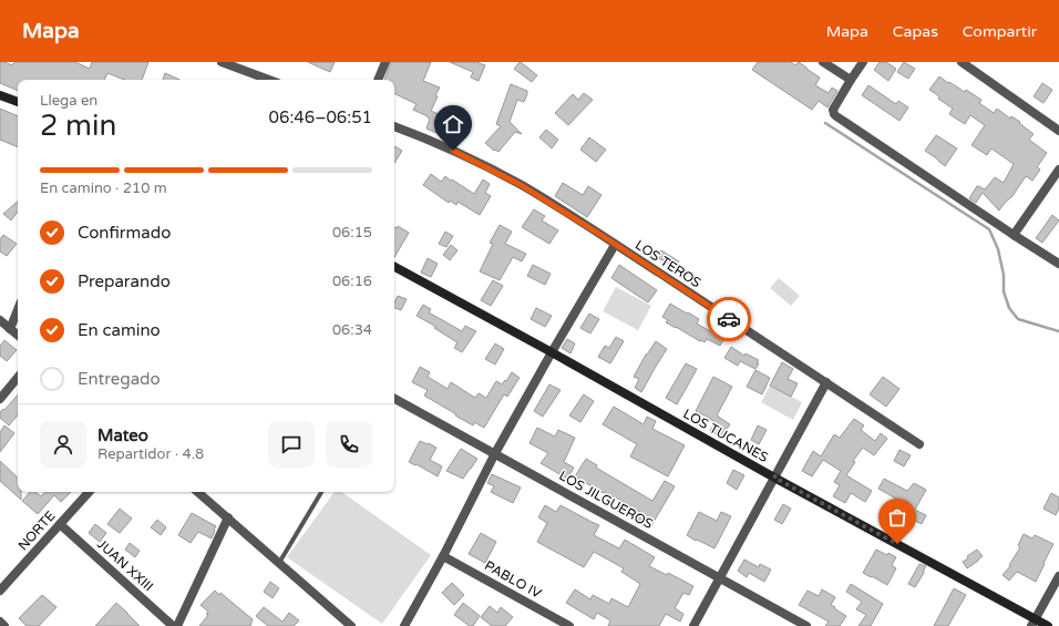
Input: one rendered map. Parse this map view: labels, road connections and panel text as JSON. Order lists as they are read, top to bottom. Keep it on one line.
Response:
{"streets":{"street":["LOS TEROS","LOS TUCANES","LOS JILGUEROS","NORTE","JUAN XXIII","PABLO IV"]},"crossings":[["NORTE","JUAN XXIII"]],"page":{"header":"Mapa","nav":["Mapa","Capas","Compartir"],"heading":["2 min","Llega en","06:46–06:51"],"panel":["Mateo","Repartidor · 4.8"],"bar":"En camino · 210 m","list":[["Confirmado","06:15"],["Preparando","06:16"],["En camino","06:34"],"Entregado"]}}
